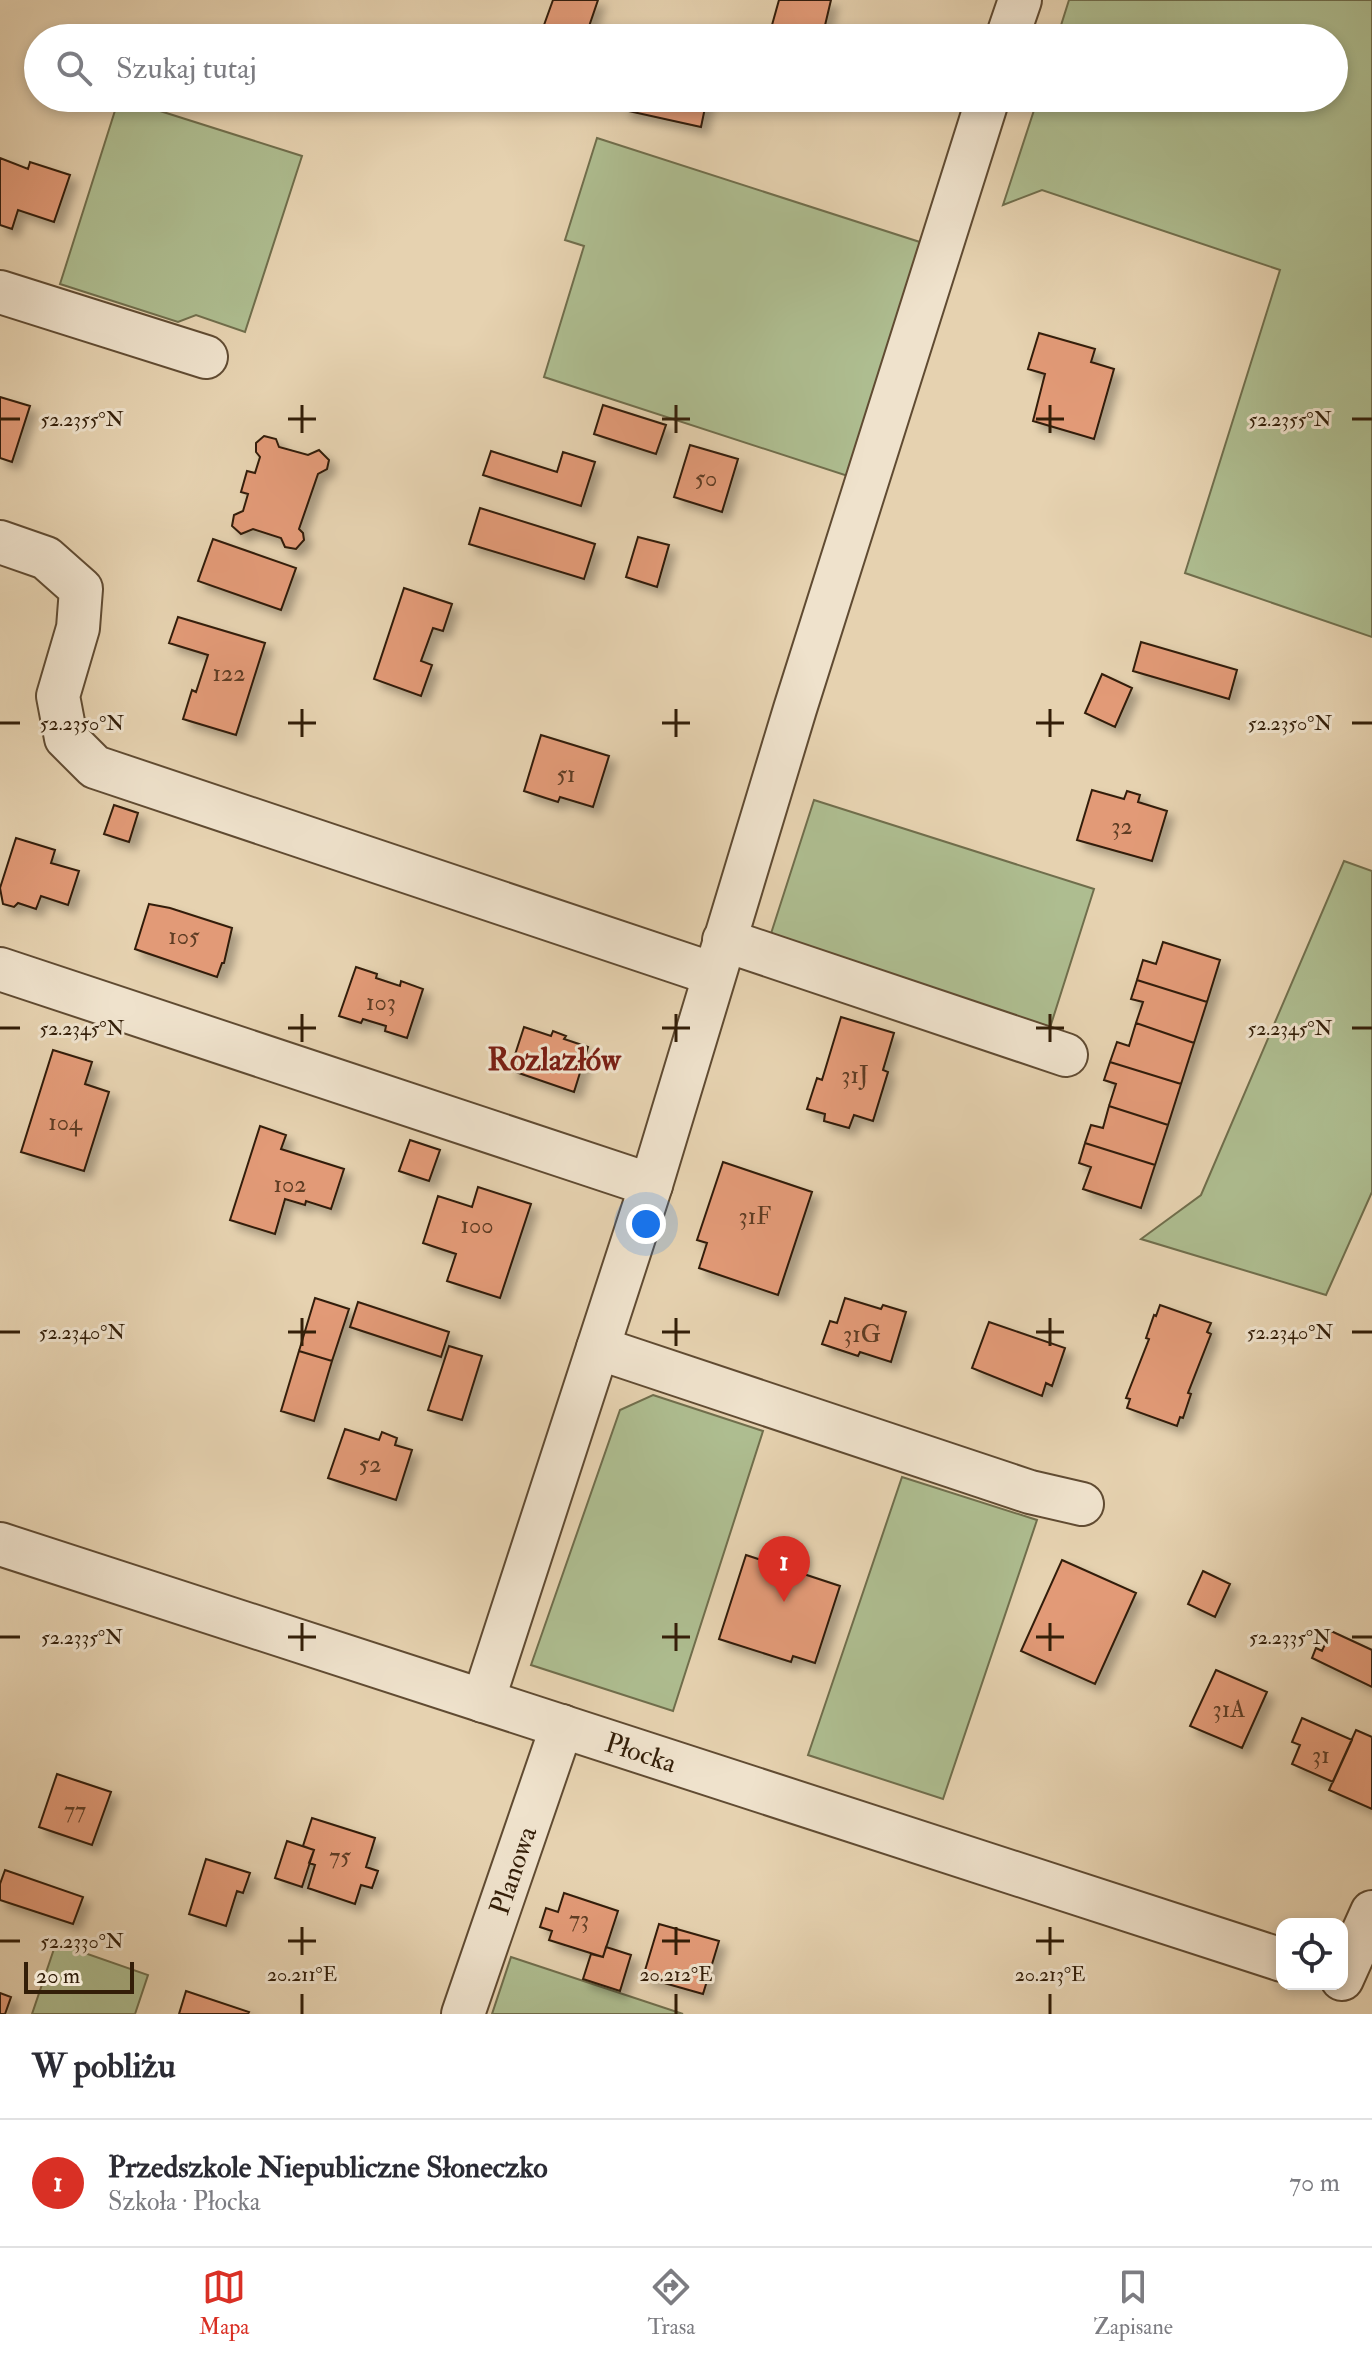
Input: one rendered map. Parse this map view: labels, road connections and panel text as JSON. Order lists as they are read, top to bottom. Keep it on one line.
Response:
{"streets":{"street":["Płocka","Planowa"]},"crossings":[["Płocka","Planowa"]],"districts":["Rozlazłów"],"house_numbers":["50","122","51","32","105","103","31J","104","102","31F","100","31G","52","31A","31","77","75","73"],"scale_bar":"20 m","page":{"search":"Szukaj tutaj","pins":"1","scale":"20 m","heading":"W pobliżu","list":[{"mark":"1","name":"Przedszkole Niepubliczne Słoneczko","note":"Szkoła · Płocka","value":"70 m"}],"nav":["Mapa","Trasa","Zapisane"]},"coordinates":["52.2355°N","52.2350°N","52.2345°N","52.2340°N","52.2335°N","52.2330°N","20.211°E","20.212°E","20.213°E"]}
